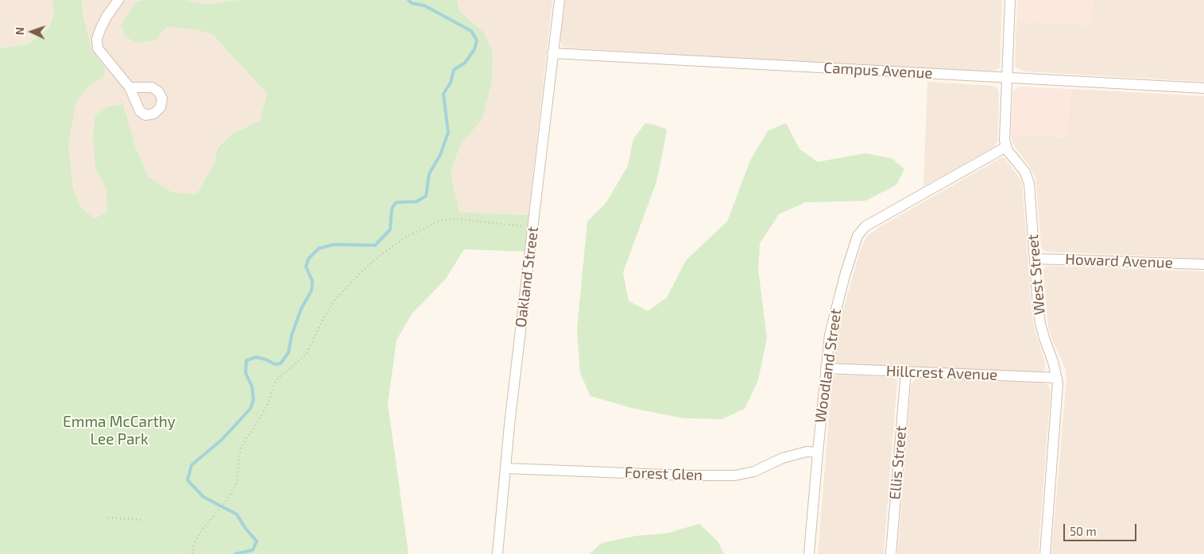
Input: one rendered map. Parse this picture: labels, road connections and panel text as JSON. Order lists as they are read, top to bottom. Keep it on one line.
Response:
{"streets":{"street":["Campus Avenue","Howard Avenue","West Street","Oakland Street","Woodland Street","Hillcrest Avenue","Ellis Street","Forest Glen"]},"crossings":[["Campus Avenue","Oakland Street"],["Howard Avenue","West Street"],["West Street","Woodland Street"],["West Street","Hillcrest Avenue"],["Oakland Street","Forest Glen"],["Woodland Street","Hillcrest Avenue"],["Woodland Street","Forest Glen"],["Hillcrest Avenue","Ellis Street"]],"parks":["Emma McCarthy Lee Park"],"scale_bar":"50 m","north":"left"}
